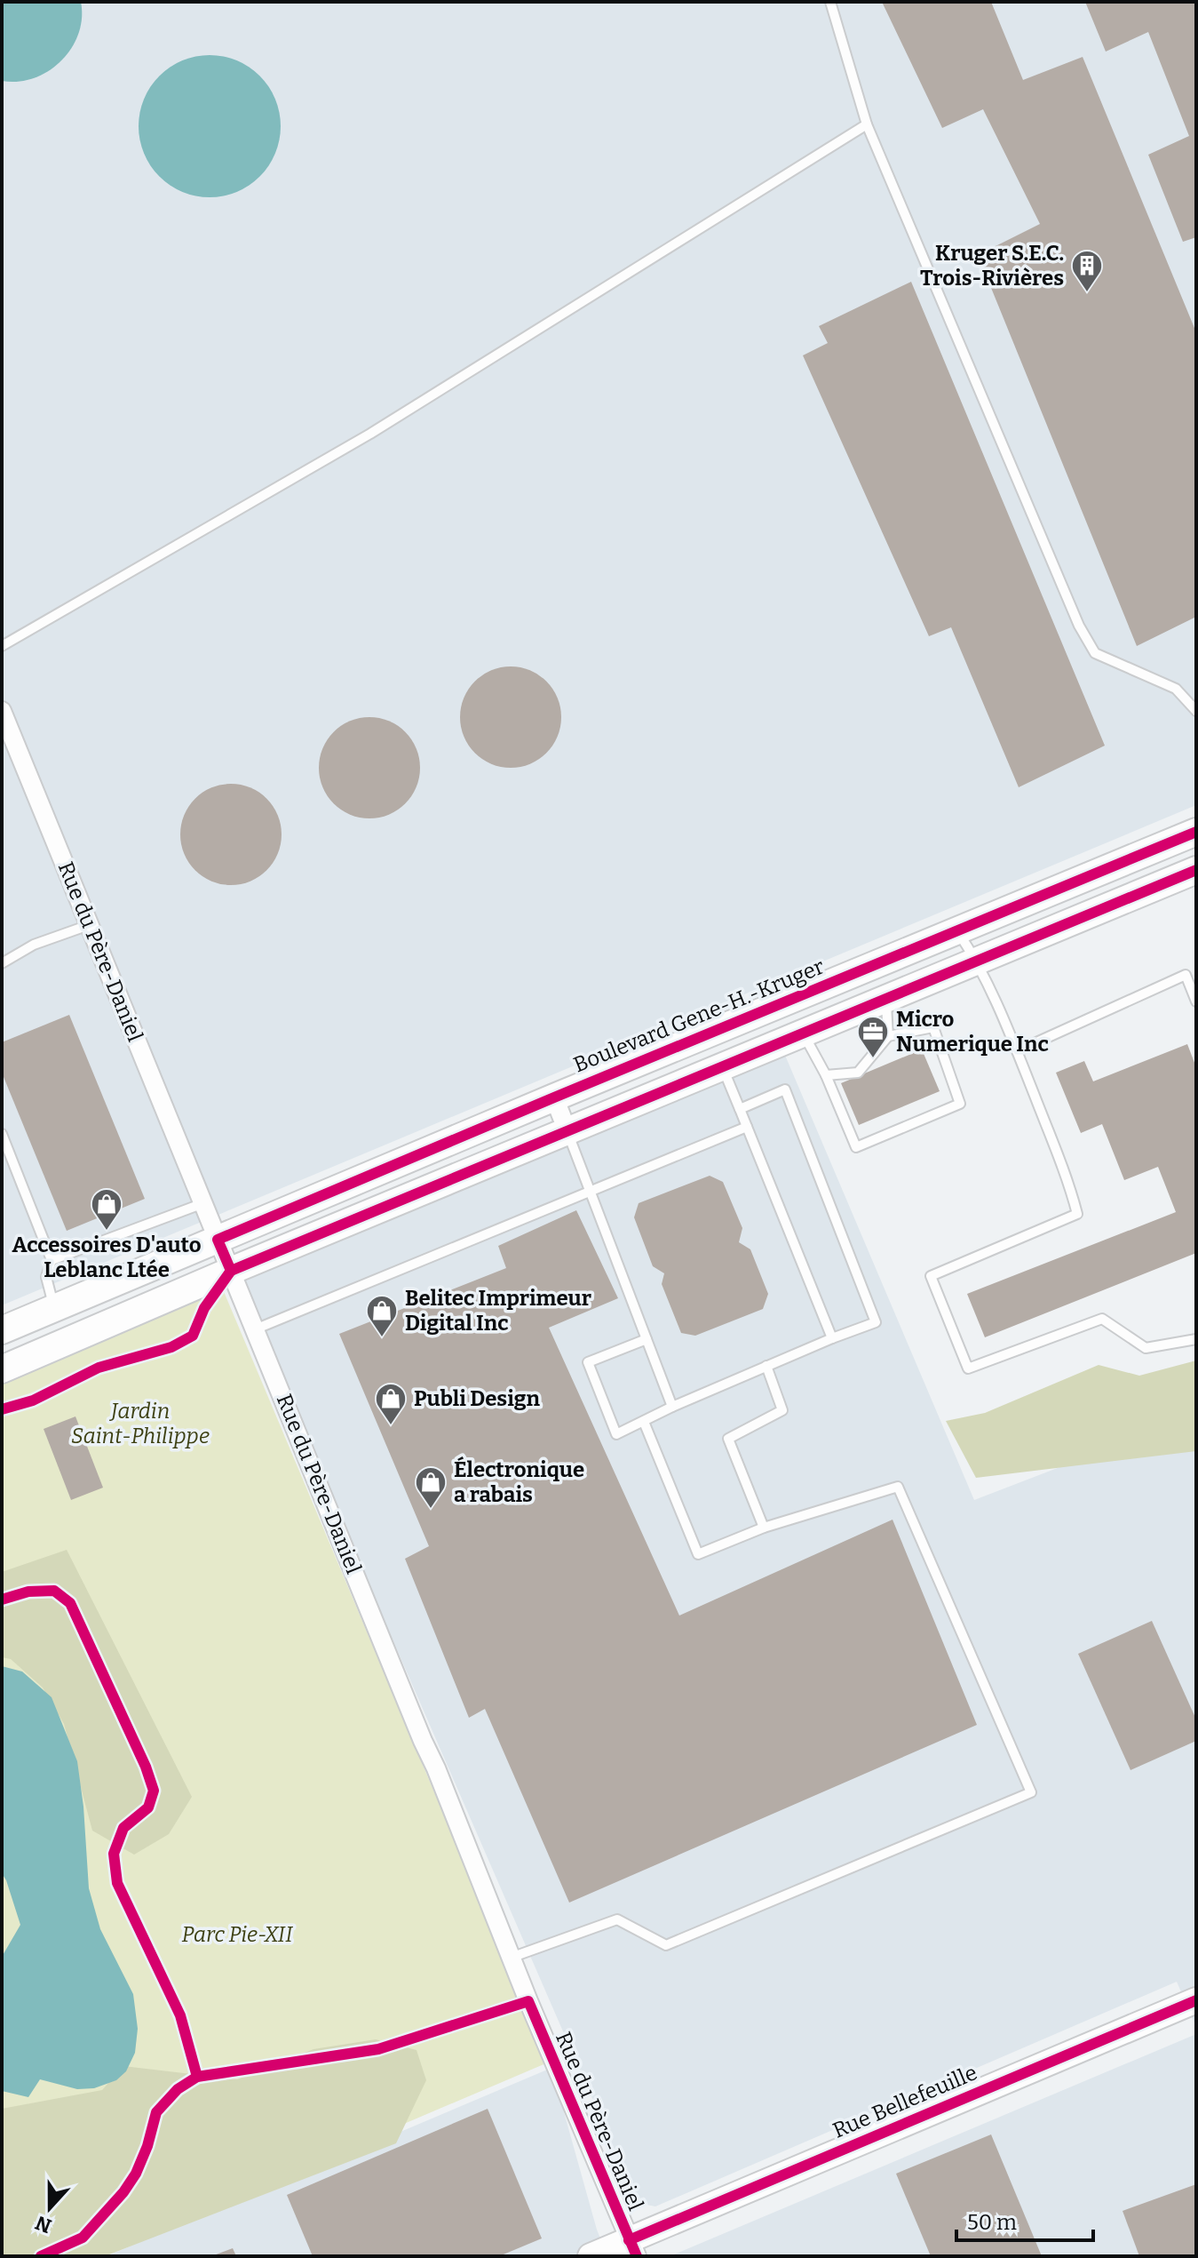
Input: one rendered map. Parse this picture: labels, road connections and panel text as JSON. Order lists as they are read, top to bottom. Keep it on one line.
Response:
{"streets":{"main road":["Boulevard Gene-H.-Kruger"],"street":["Rue du Père-Daniel","Rue Bellefeuille"]},"crossings":[["Rue du Père-Daniel","Boulevard Gene-H.-Kruger"],["Rue du Père-Daniel","Rue Bellefeuille"]],"parks":["Jardin Saint-Philippe","Parc Pie-XII"],"places":{"building":["Kruger S.E.C. Trois-Rivières"],"office":["Micro Numerique Inc"],"shop":["Accessoires D'auto Leblanc Ltée","Belitec Imprimeur Digital Inc","Publi Design","Électronique a rabais"]},"scale_bar":"50 m","north":"bottom"}
